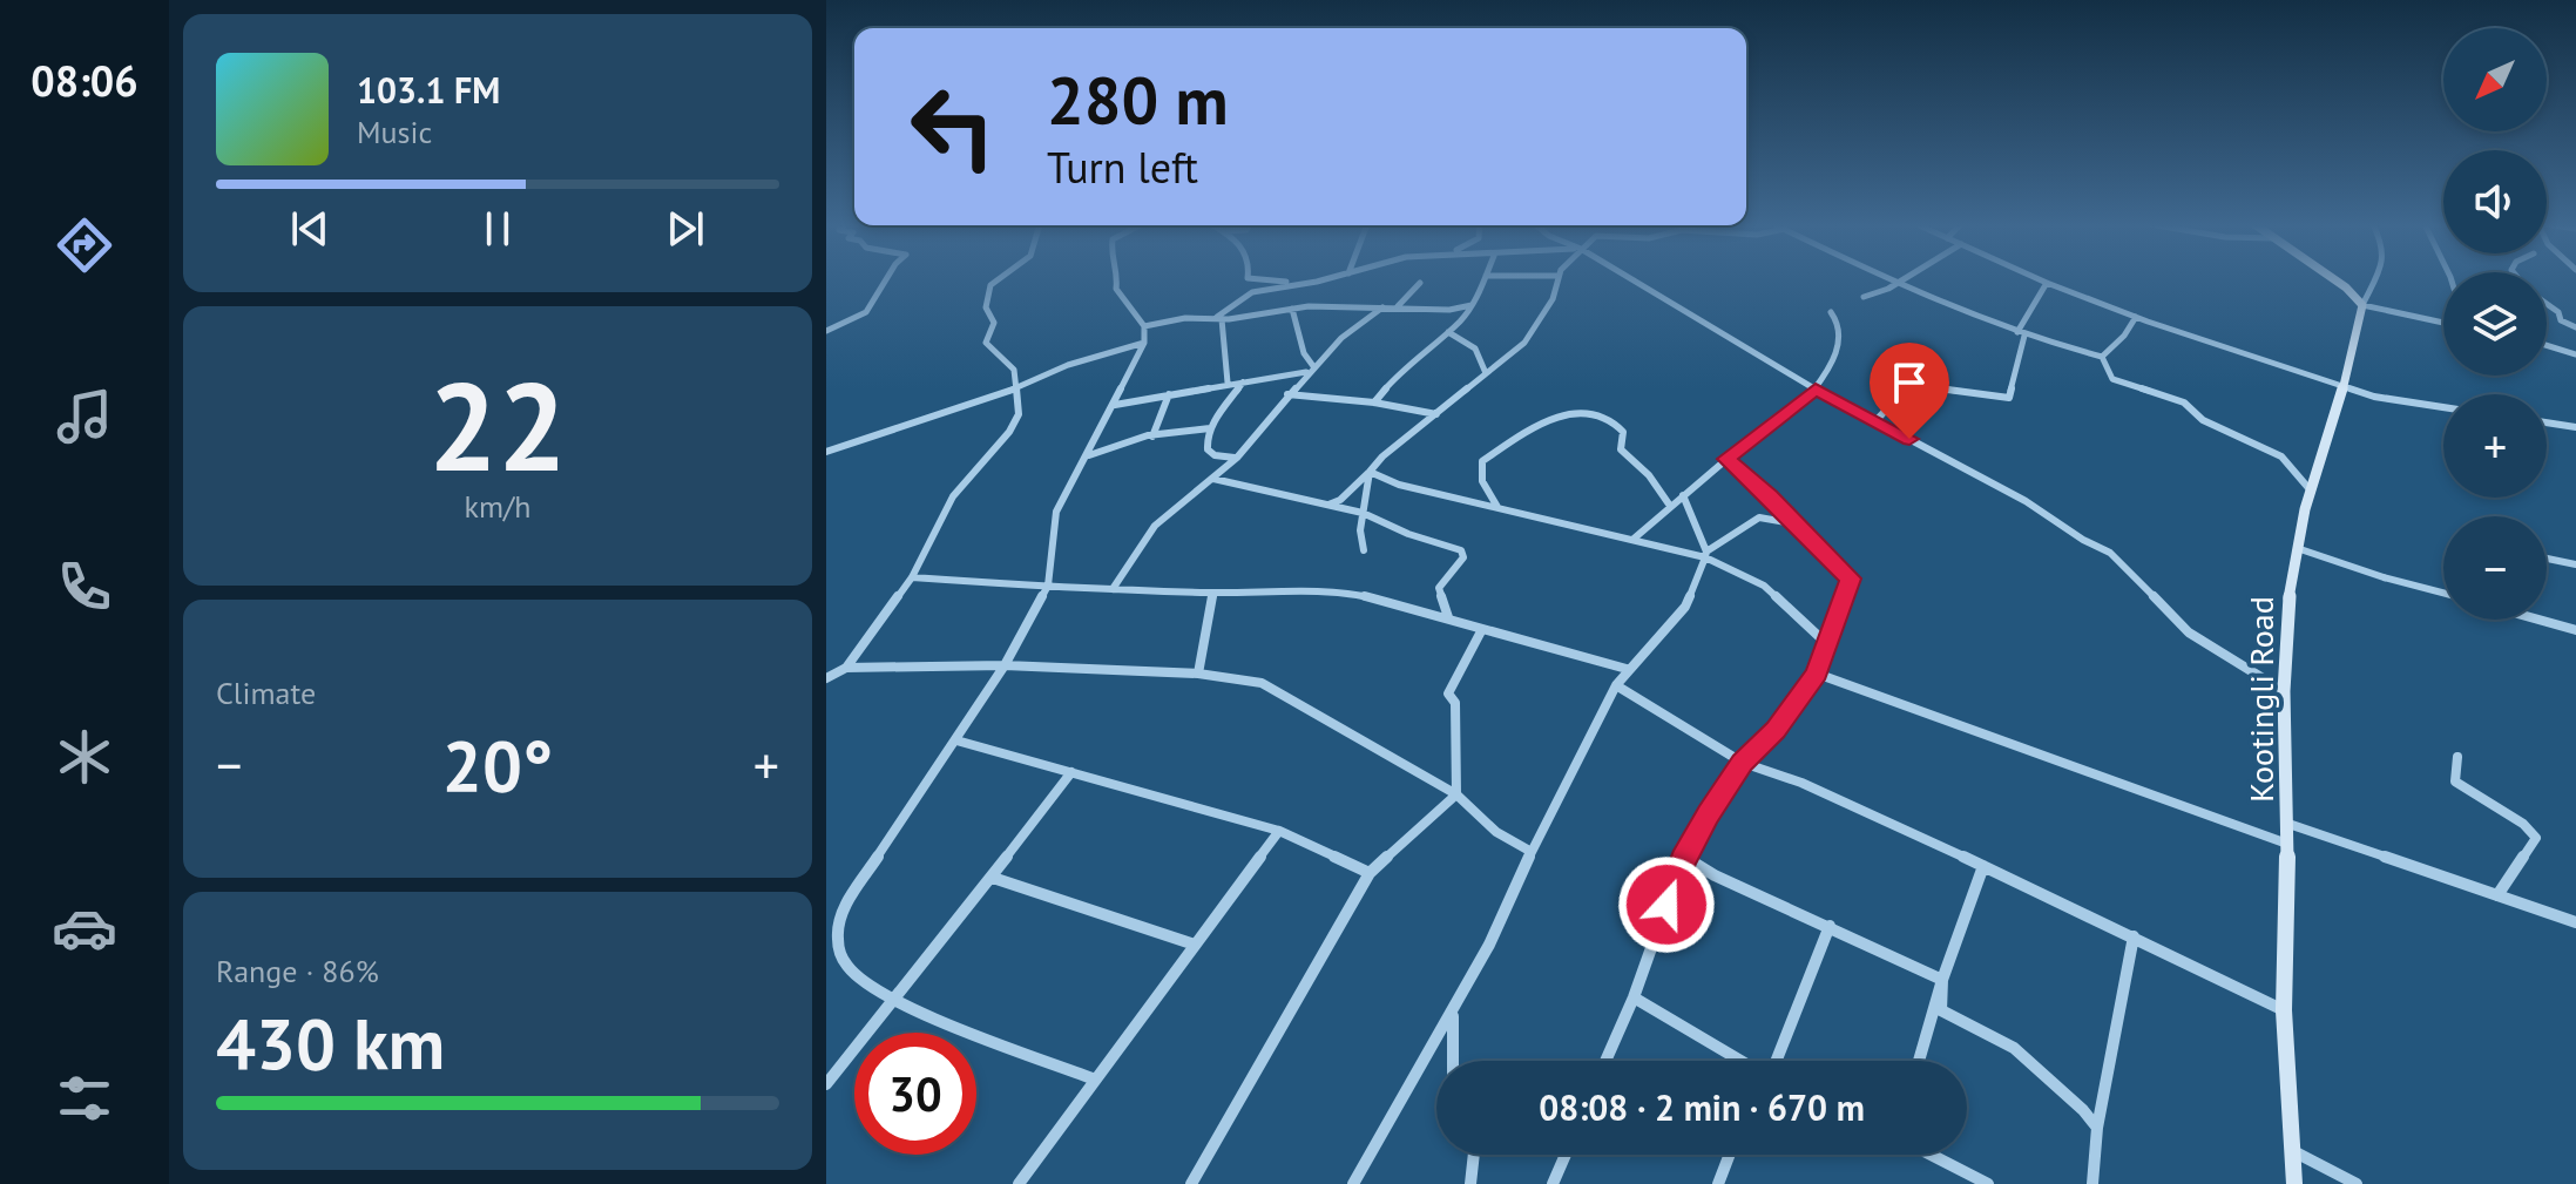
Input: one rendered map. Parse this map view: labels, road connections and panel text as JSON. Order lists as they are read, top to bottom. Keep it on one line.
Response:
{"streets":{"street":["Kootingli Road"]},"north":"bottom left","page":{"tabs":"08:06","map_buttons":["+","−"],"turn":["280 m","Turn left"],"song":["103.1 FM","Music"],"tile":[["22","km/h"],"Climate",["Range · 86%","430 km"]],"heat":["−","20°","+"],"limit":"30","trip":"08:08 · 2 min · 670 m"}}
